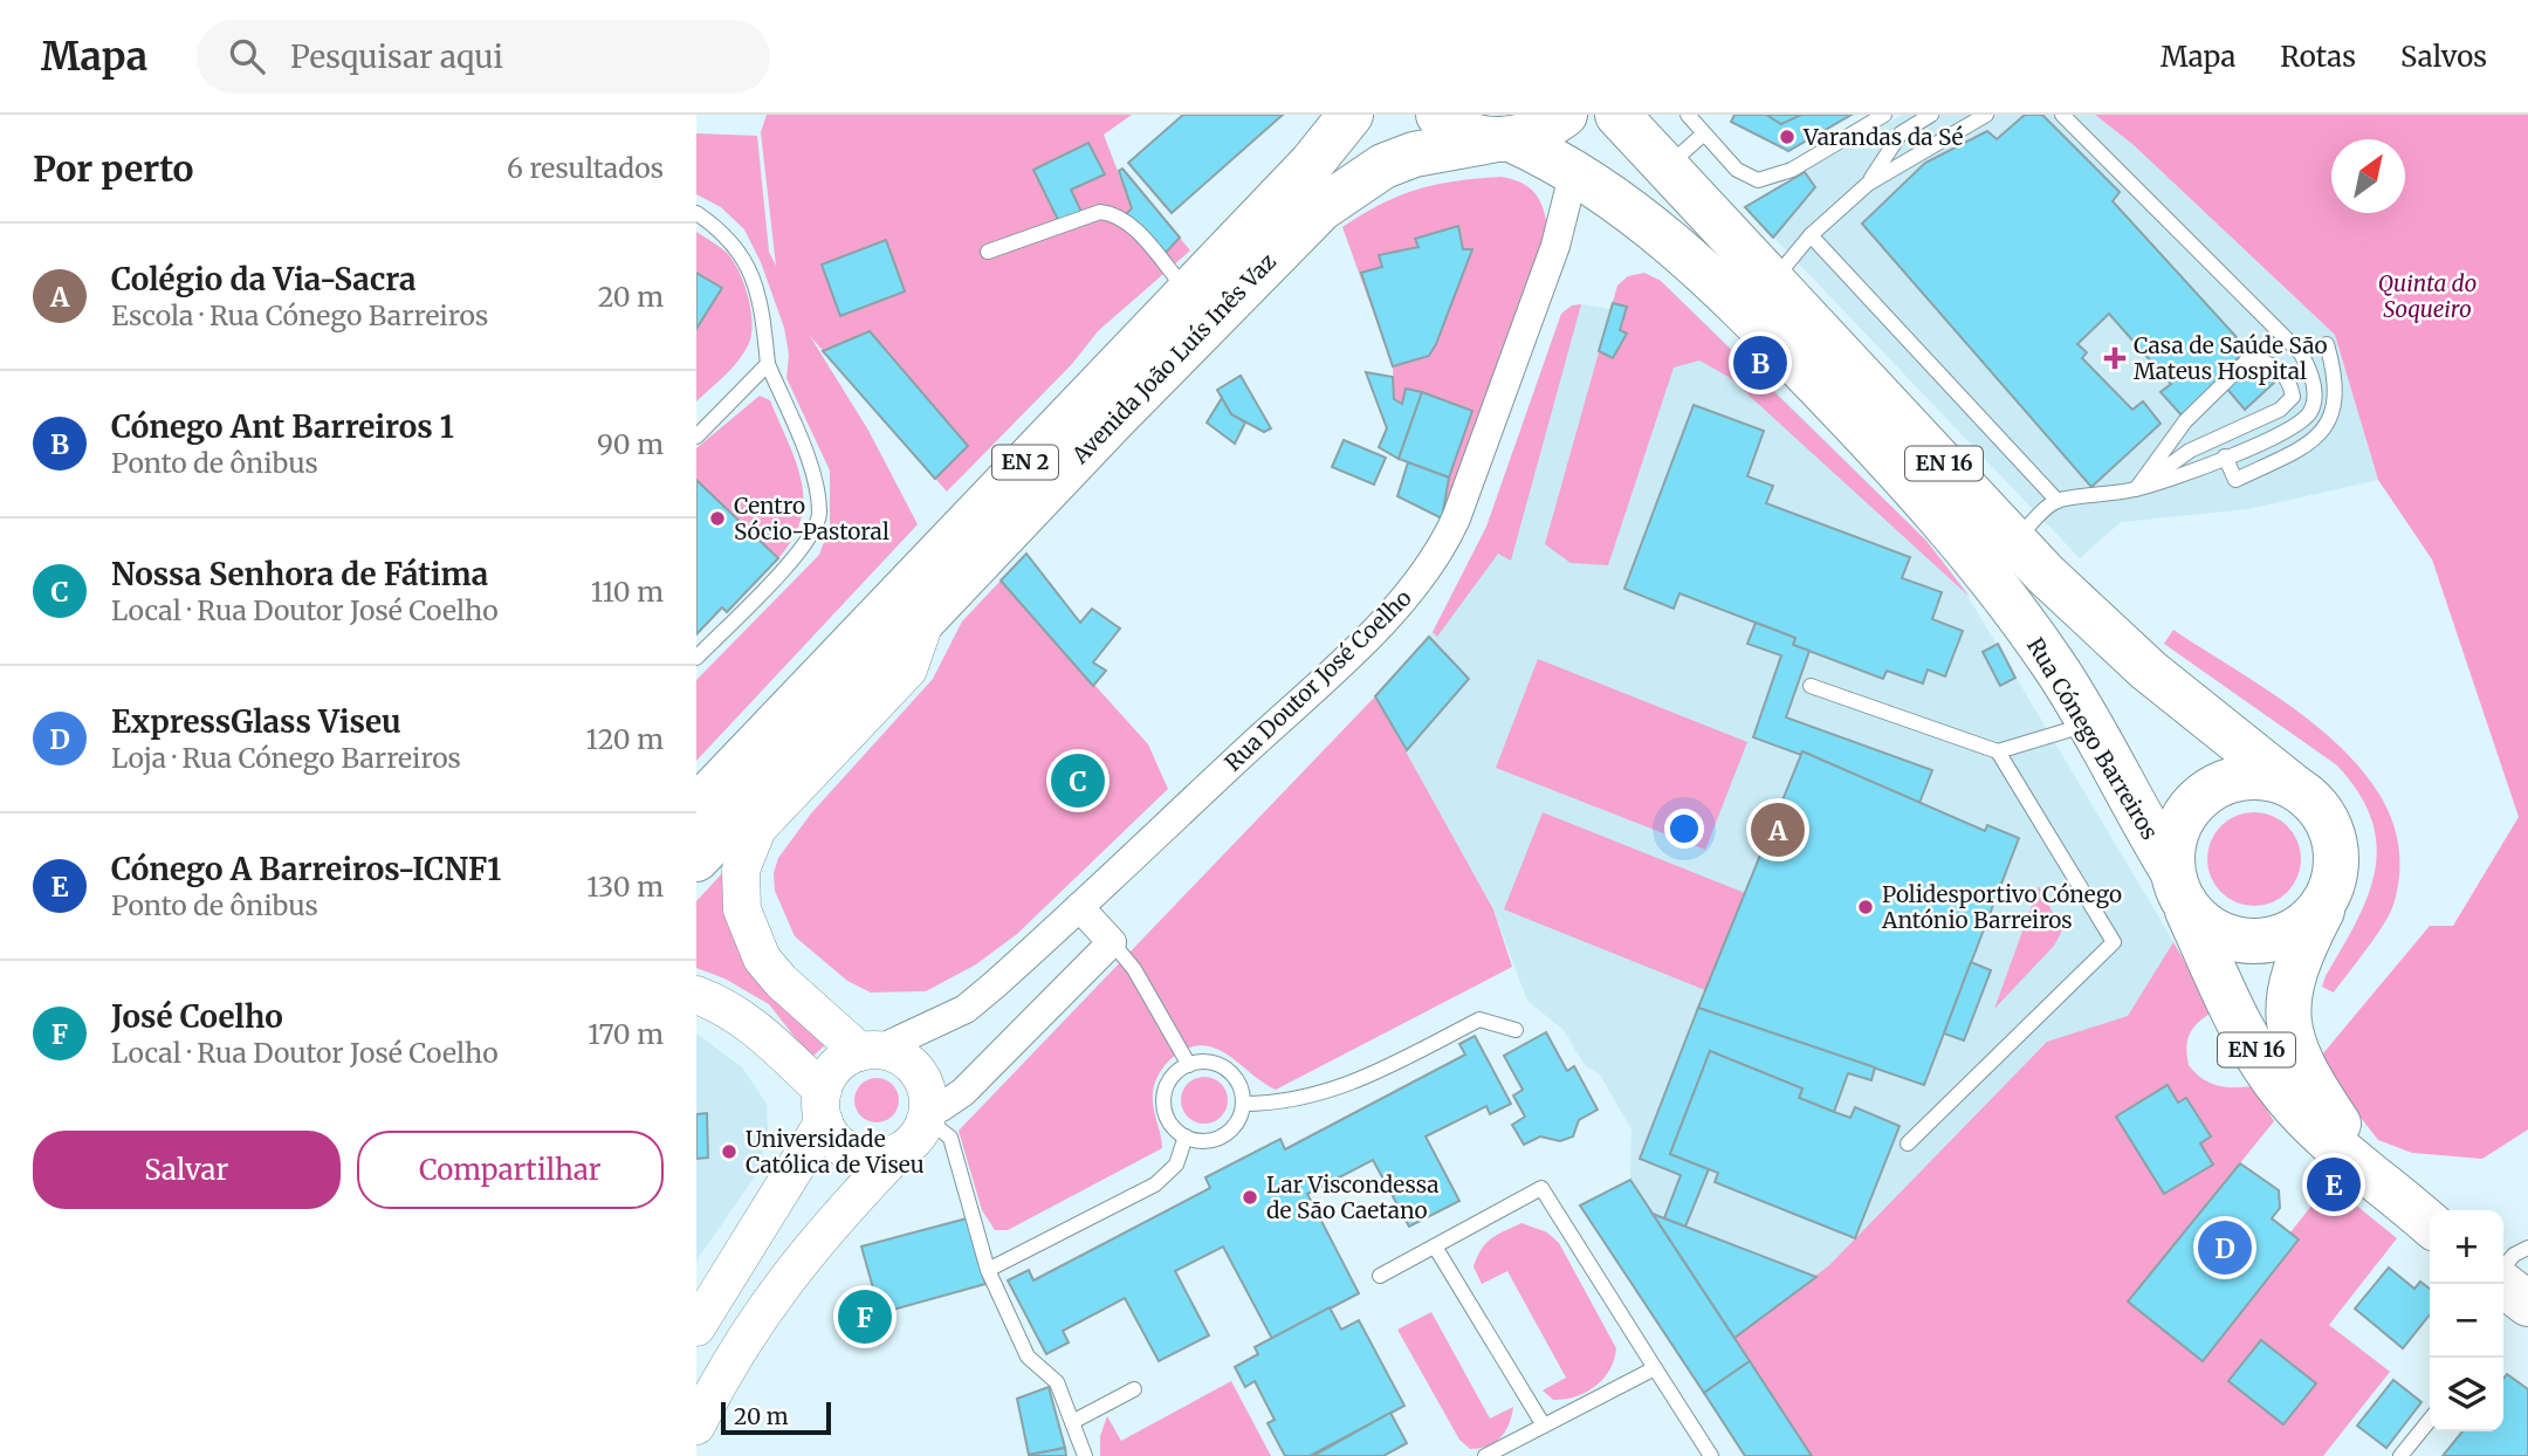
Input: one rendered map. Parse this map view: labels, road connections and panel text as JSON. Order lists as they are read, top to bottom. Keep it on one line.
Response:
{"streets":{"main road":["Avenida João Luís Inês Vaz","EN 2","EN 16","Rua Cónego Barreiros"],"street":["Rua Doutor José Coelho"]},"crossings":[["Avenida João Luís Inês Vaz","EN 2"],["Avenida João Luís Inês Vaz","Rua Cónego Barreiros"],["EN 2","Rua Cónego Barreiros"],["EN 16","Rua Cónego Barreiros"],["Rua Doutor José Coelho","Rua Cónego Barreiros"]],"parks":["Quinta do Soqueiro"],"places":{"other":["Varandas da Sé","Centro Sócio-Pastoral","Polidesportivo Cónego António Barreiros","Universidade Católica de Viseu","Lar Viscondessa de São Caetano"],"health":["Casa de Saúde São Mateus Hospital"]},"scale_bar":"20 m","north":"top right","page":{"header":"Mapa","search":"Pesquisar aqui","nav":["Mapa","Rotas","Salvos"],"heading":["Por perto","6 resultados"],"list":[{"mark":"A","name":"Colégio da Via-Sacra","note":"Escola · Rua Cónego Barreiros","value":"20 m"},{"mark":"B","name":"Cónego Ant Barreiros 1","note":"Ponto de ônibus","value":"90 m"},{"mark":"C","name":"Nossa Senhora de Fátima","note":"Local · Rua Doutor José Coelho","value":"110 m"},{"mark":"D","name":"ExpressGlass Viseu","note":"Loja · Rua Cónego Barreiros","value":"120 m"},{"mark":"E","name":"Cónego A Barreiros-ICNF1","note":"Ponto de ônibus","value":"130 m"},{"mark":"F","name":"José Coelho","note":"Local · Rua Doutor José Coelho","value":"170 m"}],"pins":["B","C","A","E","D","F"],"buttons":["Salvar","Compartilhar"],"map_buttons":["+","−"],"scale":"20 m"}}
